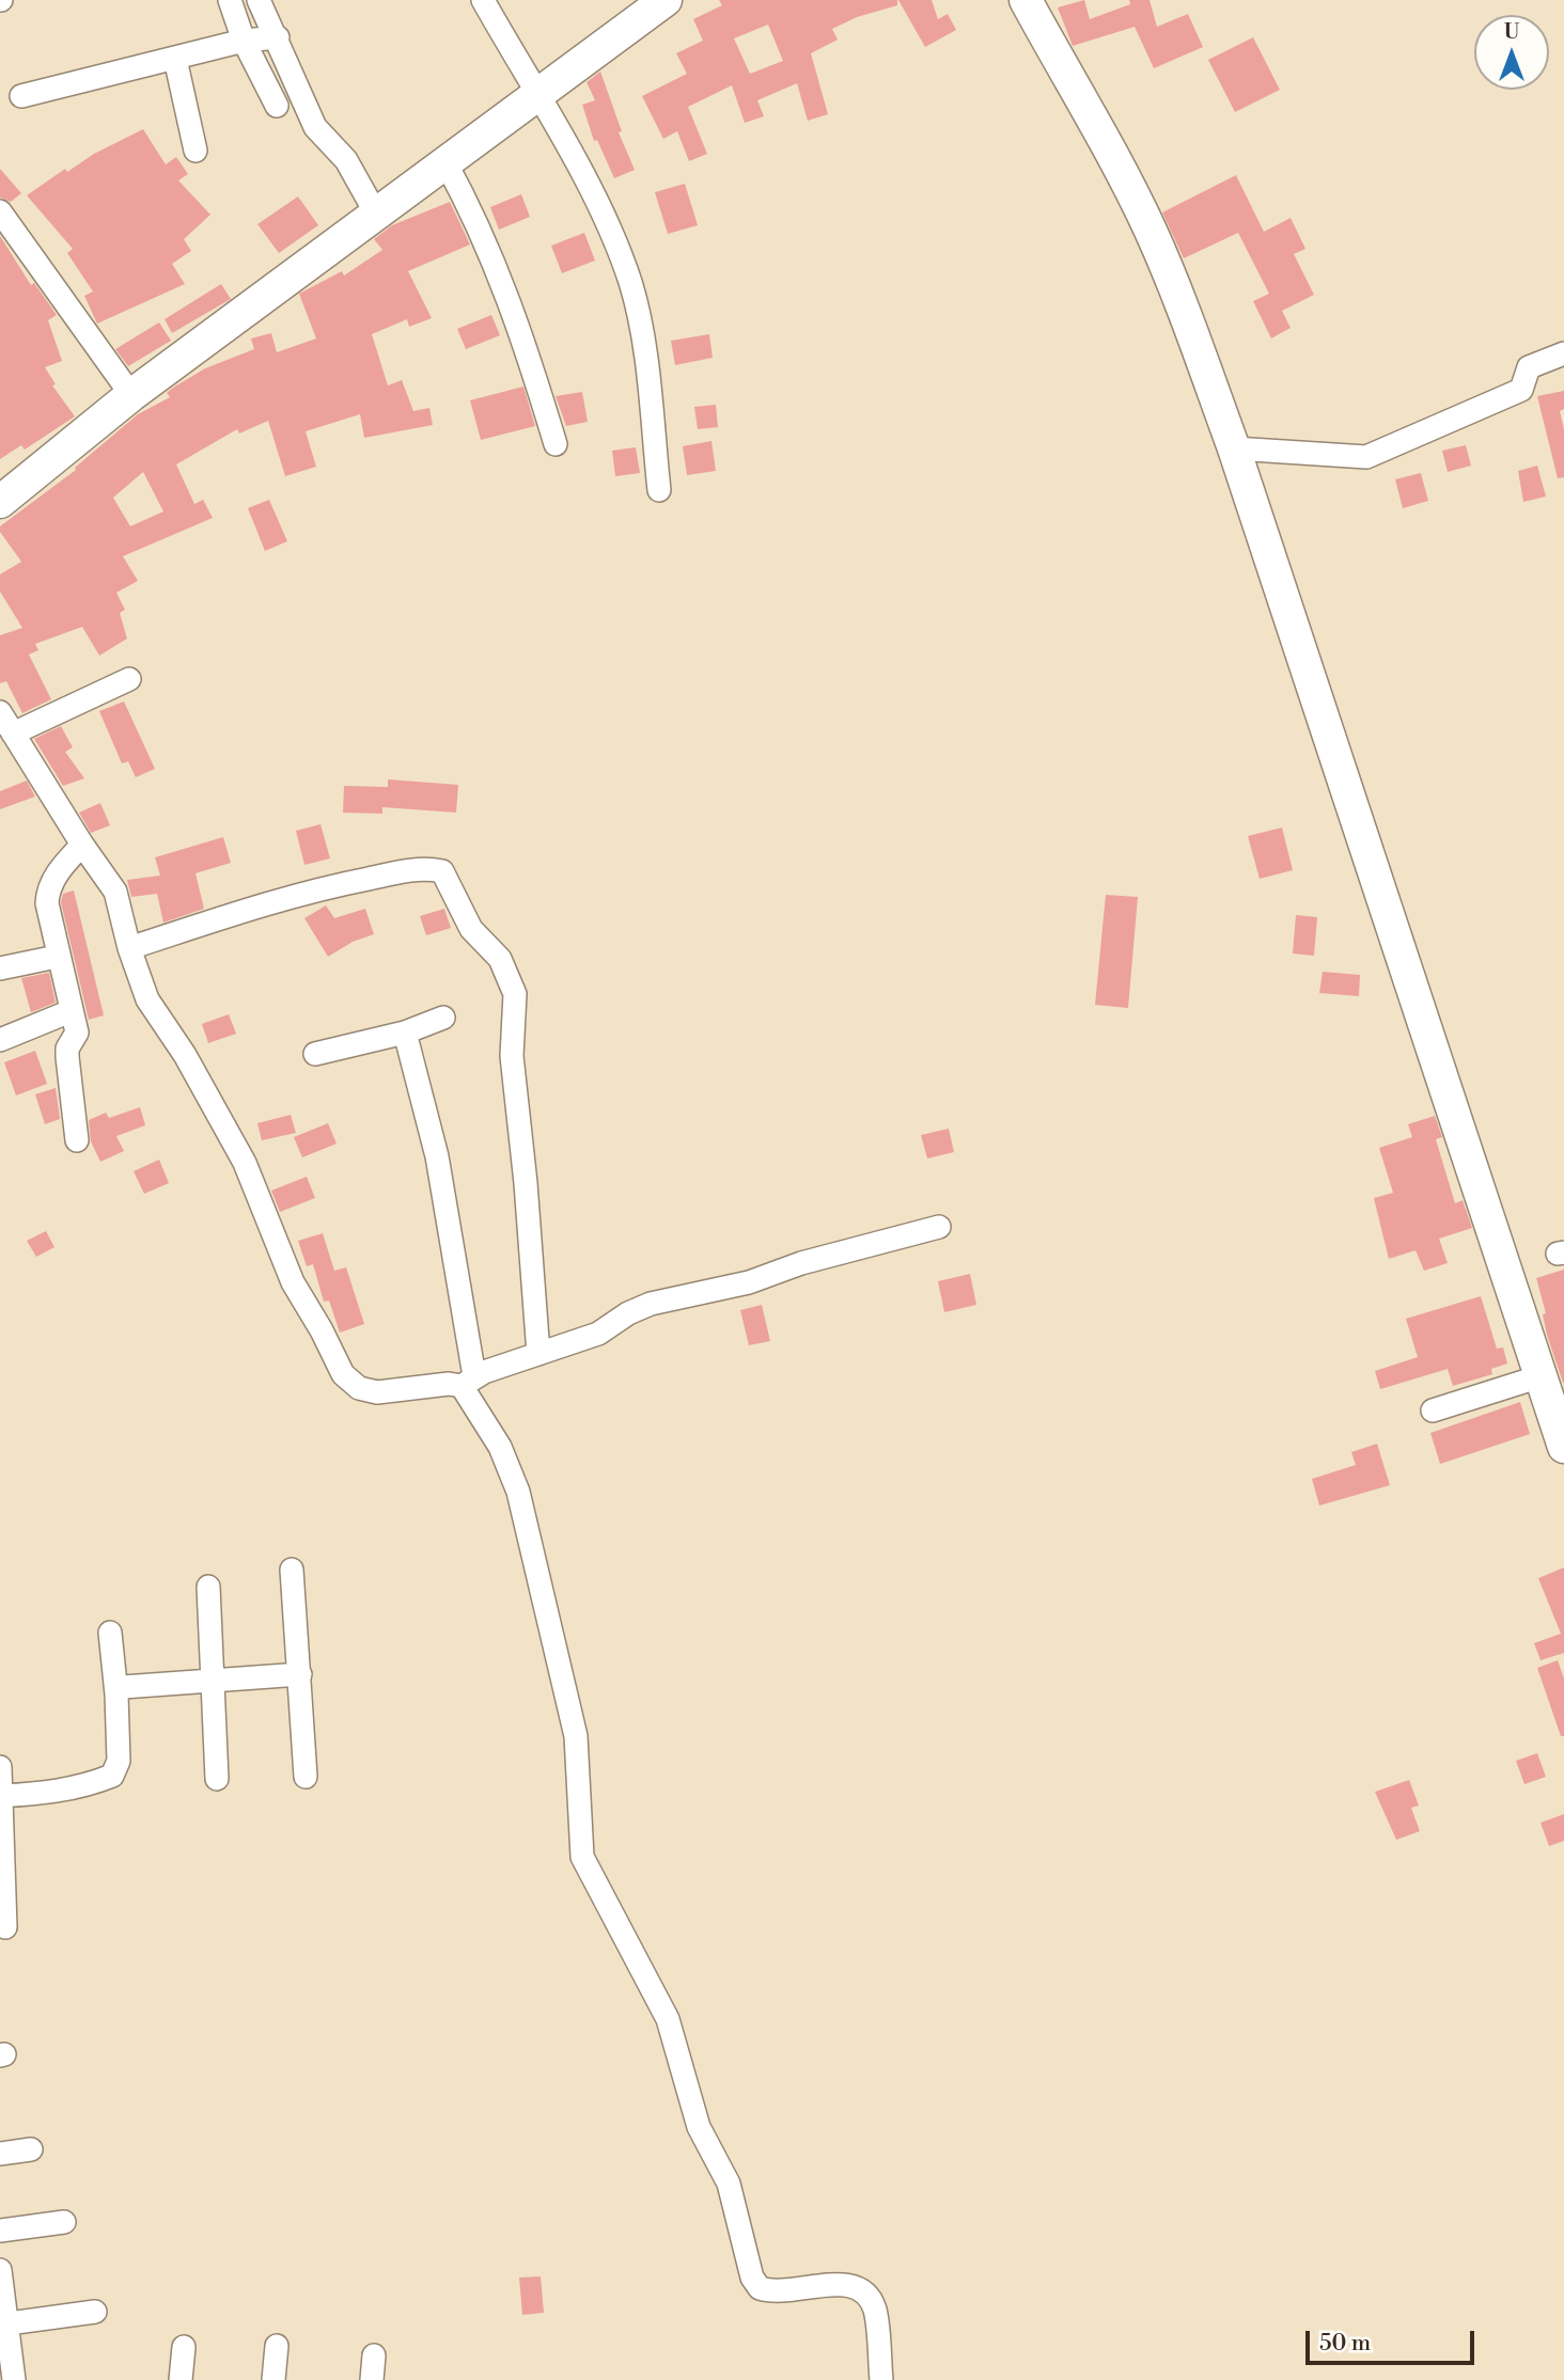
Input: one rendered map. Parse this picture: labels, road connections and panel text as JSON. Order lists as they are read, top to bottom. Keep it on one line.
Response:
{"scale_bar":"50 m","north":"top"}
